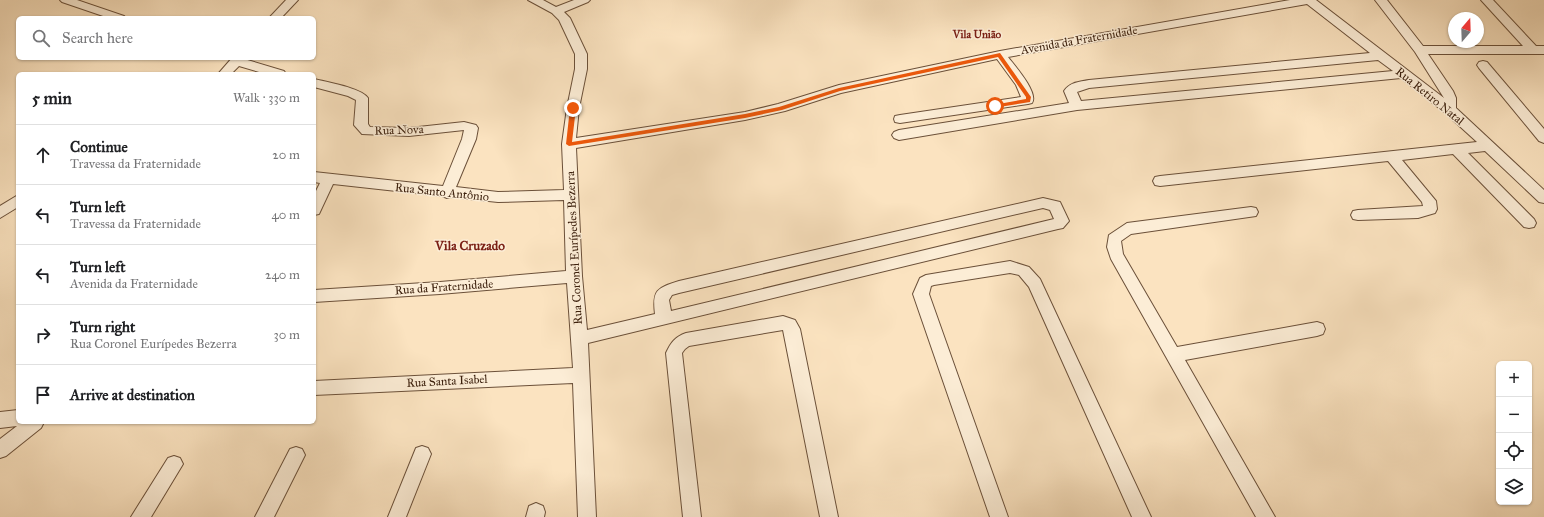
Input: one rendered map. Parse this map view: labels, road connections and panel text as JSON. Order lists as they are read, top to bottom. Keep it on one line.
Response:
{"streets":{"street":["Avenida da Fraternidade","Rua Retiro Natal","Rua Nova","Rua Santo Antônio","Rua Coronel Eurípedes Bezerra","Rua da Fraternidade","Rua Santa Isabel"]},"crossings":[["Avenida da Fraternidade","Rua Retiro Natal"],["Avenida da Fraternidade","Rua Coronel Eurípedes Bezerra"],["Rua Nova","Rua Santo Antônio"],["Rua Santo Antônio","Rua Coronel Eurípedes Bezerra"],["Rua Coronel Eurípedes Bezerra","Rua da Fraternidade"],["Rua Coronel Eurípedes Bezerra","Rua Santa Isabel"]],"districts":["Vila União","Vila Cruzado"],"north":"top","page":{"search":"Search here","heading":["5 min","Walk · 330 m"],"list":[["Continue","Travessa da Fraternidade","20 m"],["Turn left","Travessa da Fraternidade","40 m"],["Turn left","Avenida da Fraternidade","240 m"],["Turn right","Rua Coronel Eurípedes Bezerra","30 m"],"Arrive at destination"],"map_buttons":["+","−"]}}
